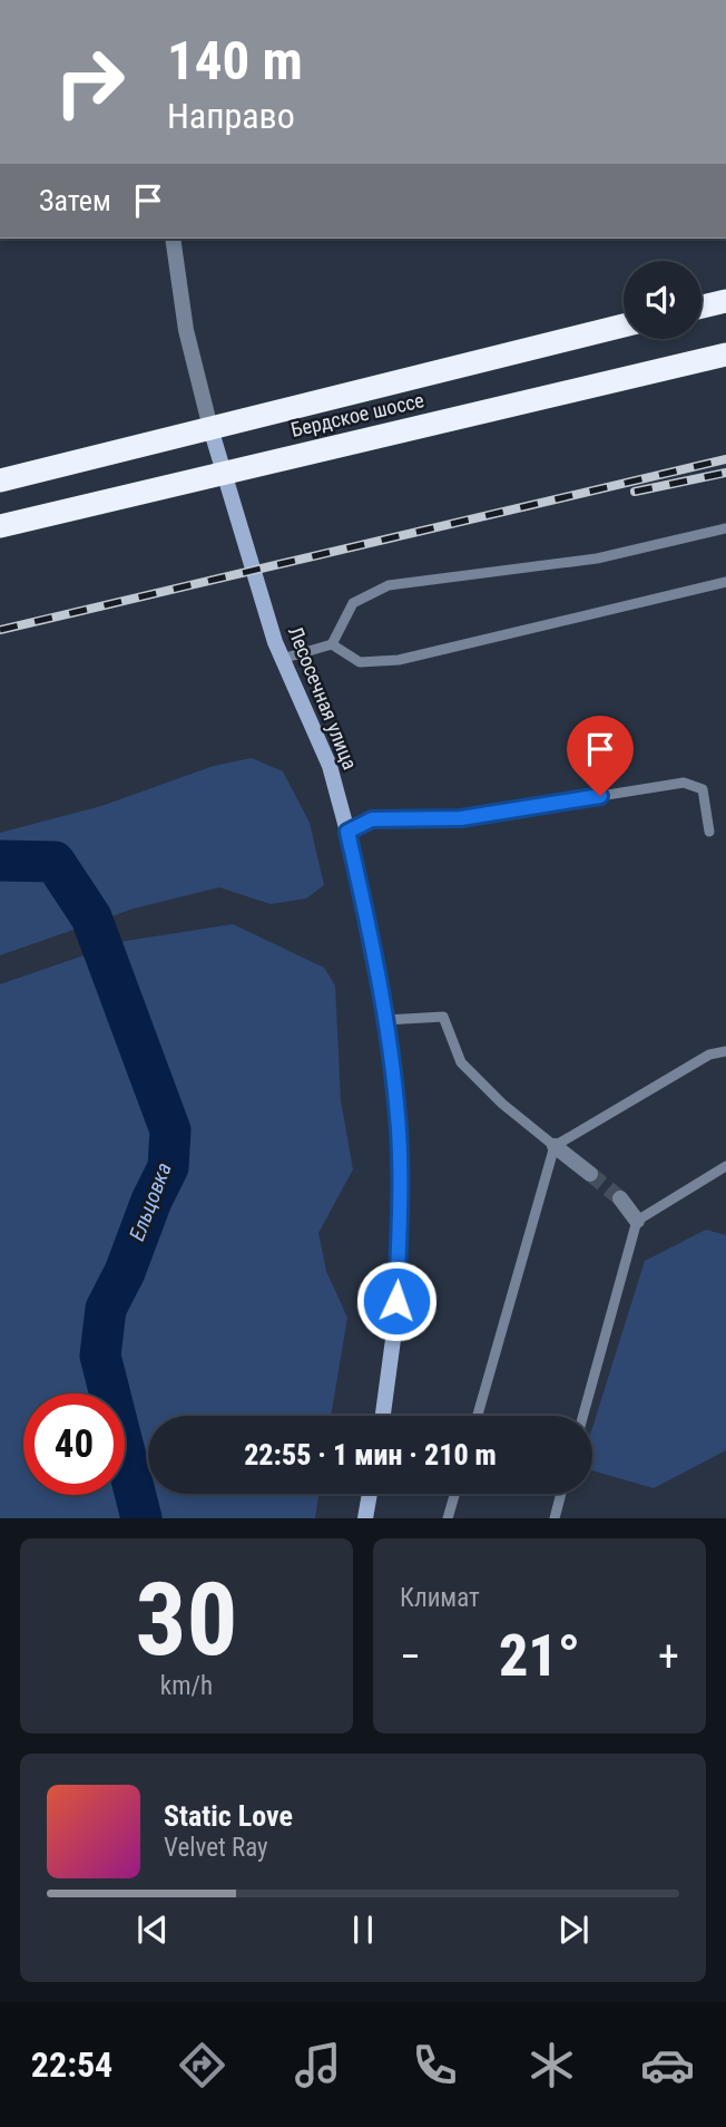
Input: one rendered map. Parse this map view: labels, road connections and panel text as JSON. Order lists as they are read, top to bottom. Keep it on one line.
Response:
{"streets":{"highway":["Бердское шоссе"],"street":["Лесосечная улица"]},"crossings":[["Бердское шоссе","Лесосечная улица"]],"water":["Ельцовка"],"page":{"turn":["140 m","Направо"],"then":"Затем","limit":"40","trip":"22:55 · 1 мин · 210 m","tile":[["30","km/h"],"Климат"],"heat":["−","21°","+"],"song":["Static Love","Velvet Ray"],"tabs":"22:54"}}
